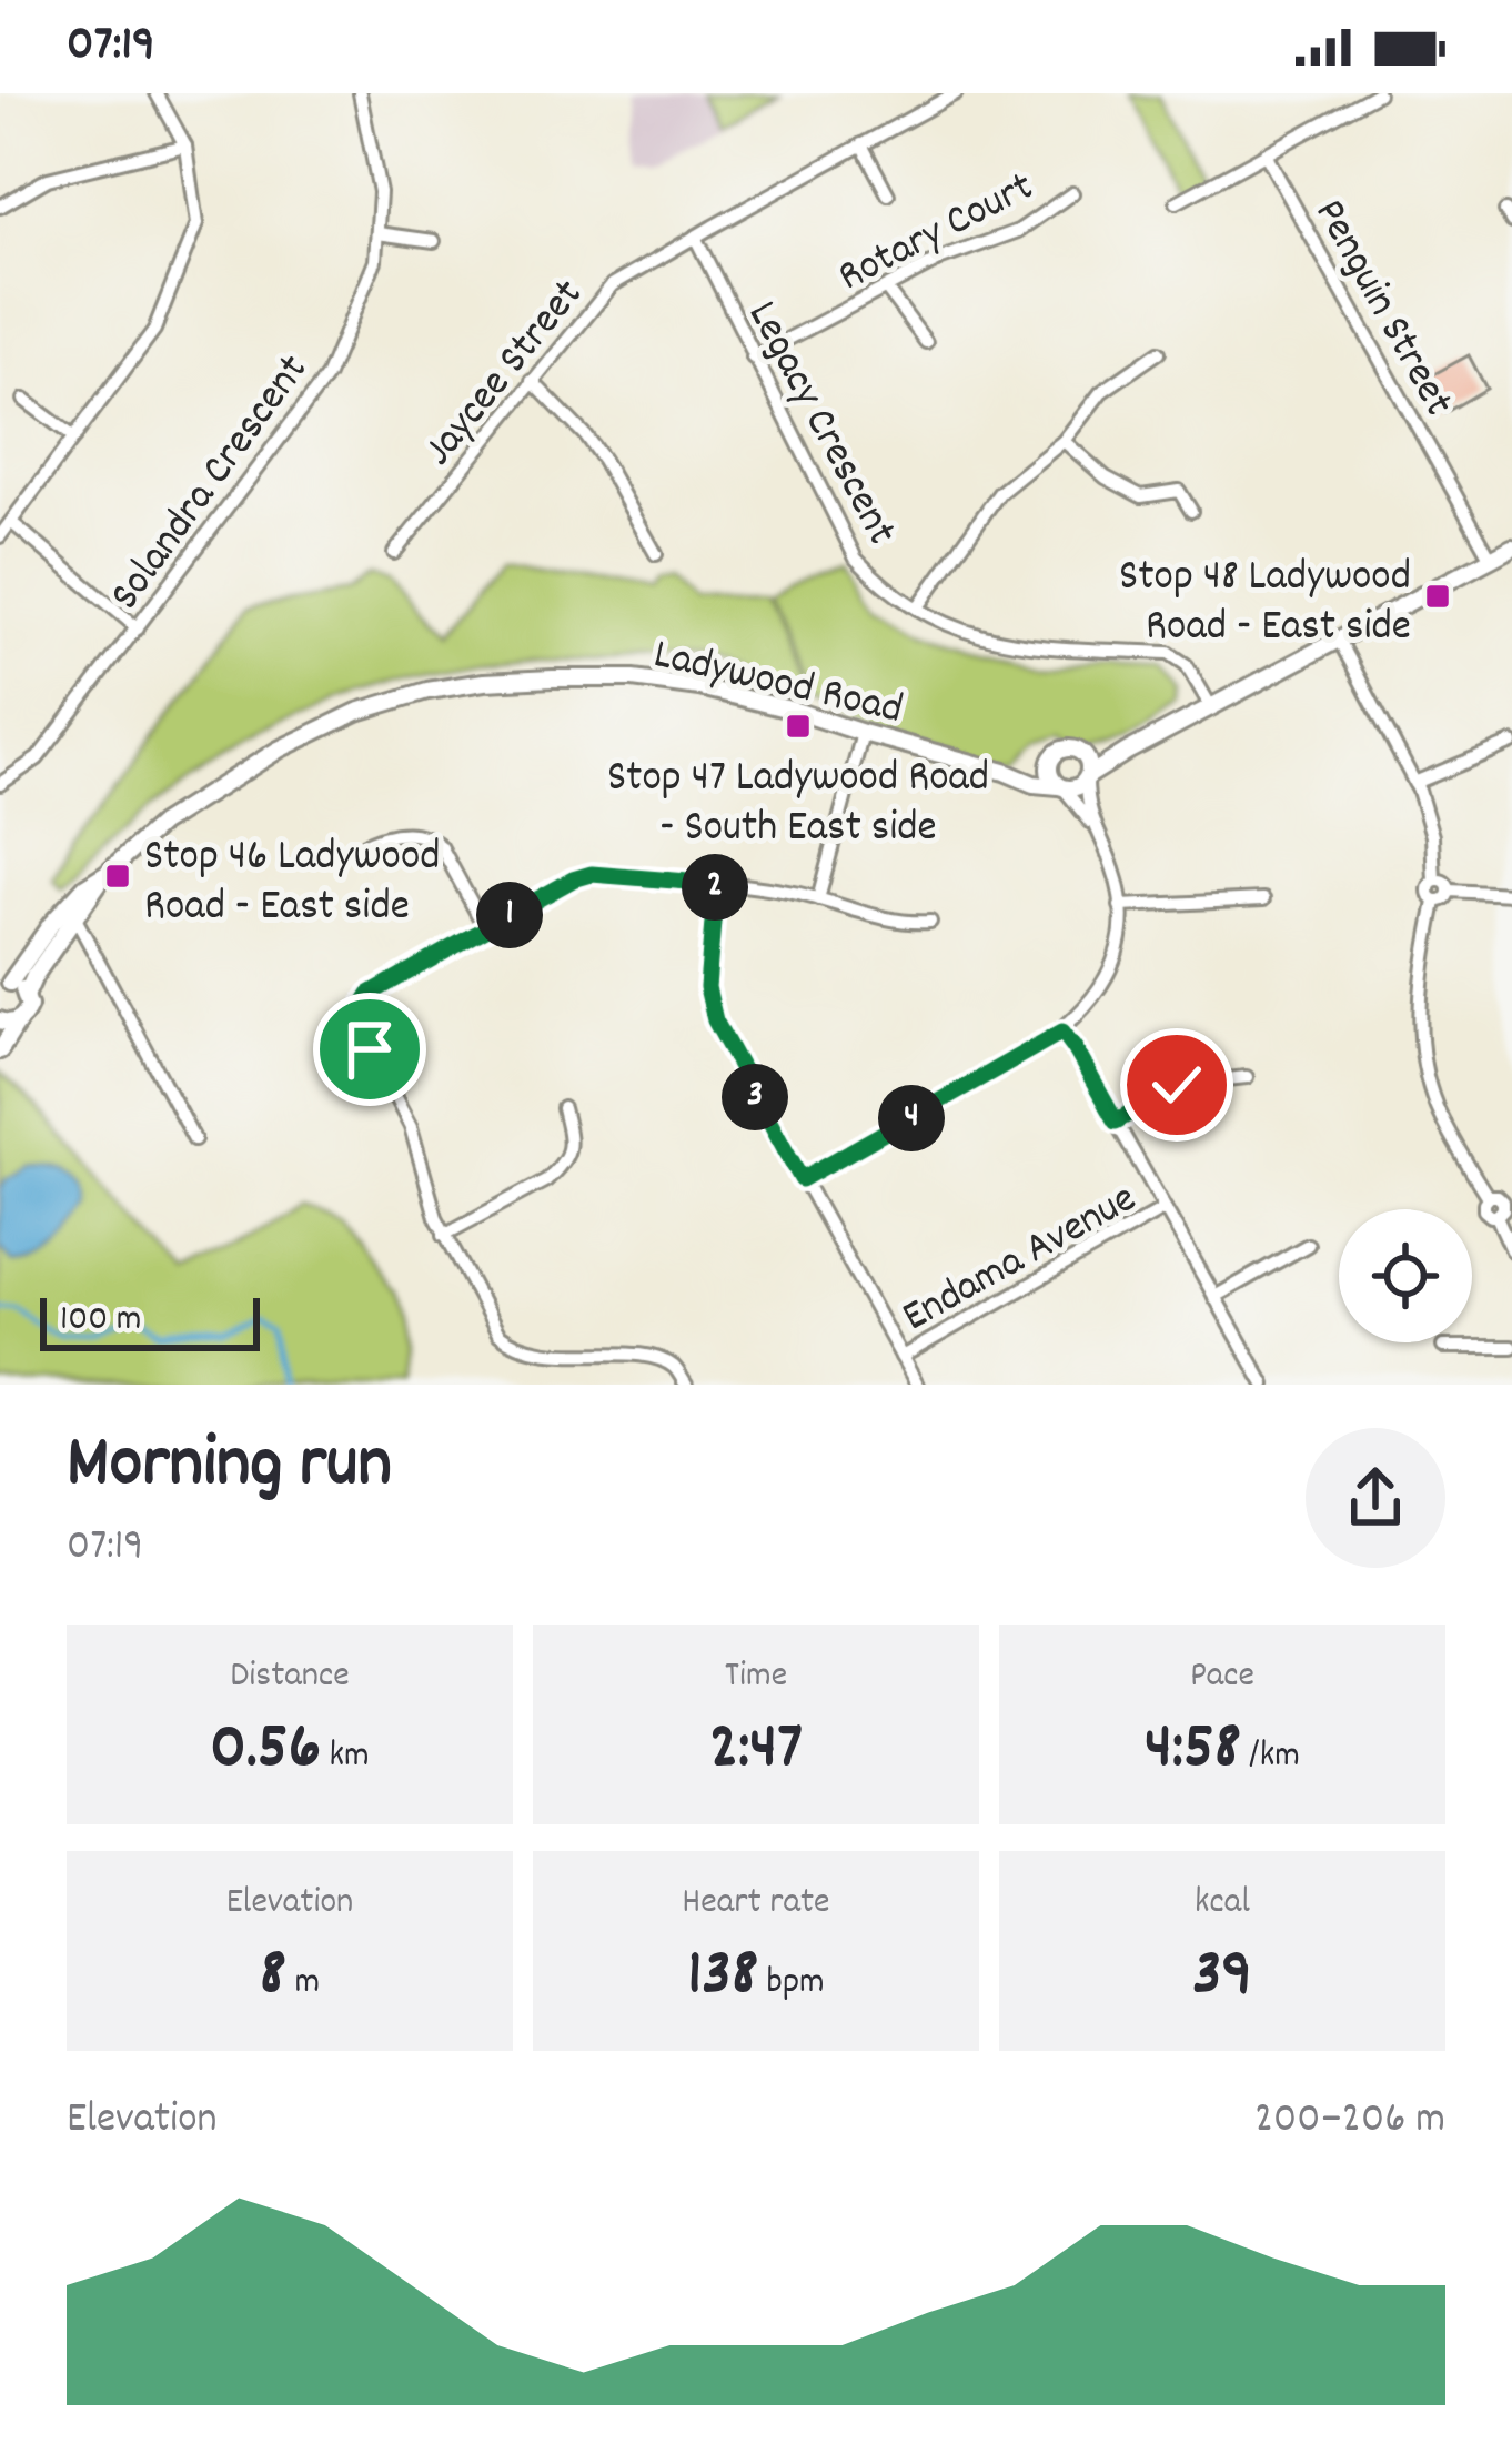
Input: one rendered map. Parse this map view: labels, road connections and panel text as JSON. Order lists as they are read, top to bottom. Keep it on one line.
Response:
{"streets":{"street":["Rotary Court","Penguin Street","Jaycee Street","Legacy Crescent","Solandra Crescent","Ladywood Road","Endama Avenue"]},"crossings":[["Rotary Court","Legacy Crescent"],["Jaycee Street","Legacy Crescent"]],"places":{"transit":["Stop 48 Ladywood Road - East side","Stop 47 Ladywood Road - South East side","Stop 46 Ladywood Road - East side"]},"scale_bar":"100 m","page":{"status":"07:19","pins":["2","1","3","4"],"scale":"100 m","heading":["Morning run","07:19"],"stats":[["Distance","0.56 km"],["Time","2:47"],["Pace","4:58 /km"],["Elevation","8 m"],["Heart rate","138 bpm"],["kcal","39"]],"chart":["Elevation","200–206 m"]}}
